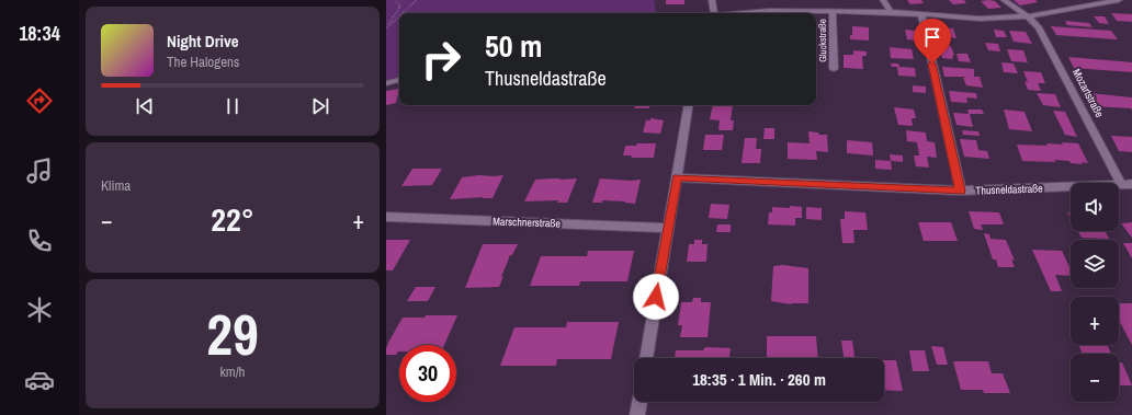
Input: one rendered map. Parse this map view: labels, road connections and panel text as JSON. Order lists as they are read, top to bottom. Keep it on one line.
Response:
{"streets":{"street":["Gluckstraße","Mozartstraße","Thusneldastraße","Marschnerstraße"]},"crossings":[["Mozartstraße","Thusneldastraße"]],"page":{"tabs":"18:34","turn":["50 m","Thusneldastraße"],"song":["Night Drive","The Halogens"],"tile":["Klima",["29","km/h"]],"map_buttons":["+","−"],"heat":["−","22°","+"],"limit":"30","trip":"18:35 · 1 Min. · 260 m"}}
